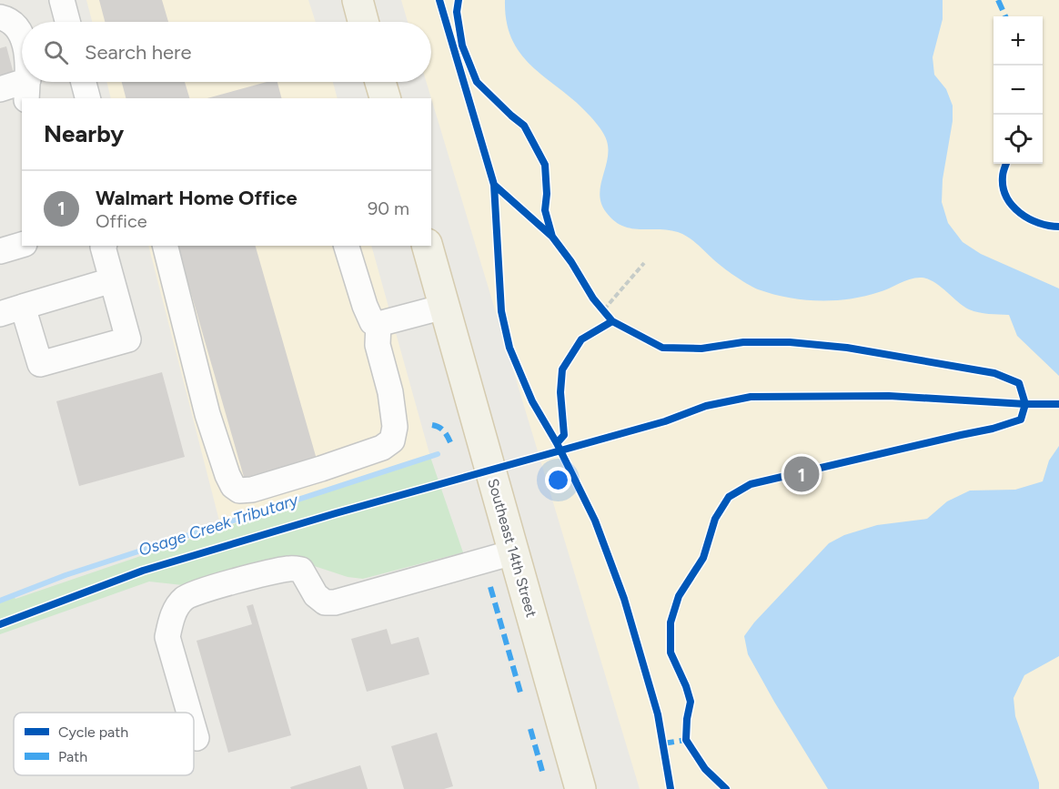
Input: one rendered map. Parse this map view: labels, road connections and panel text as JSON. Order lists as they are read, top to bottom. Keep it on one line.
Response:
{"streets":{"main road":["Southeast 14th Street"]},"water":["Osage Creek Tributary"],"legend":["Cycle path","Path"],"page":{"map_buttons":["+","−"],"search":"Search here","heading":"Nearby","list":[{"mark":"1","name":"Walmart Home Office","note":"Office","value":"90 m"}],"pins":"1"}}
